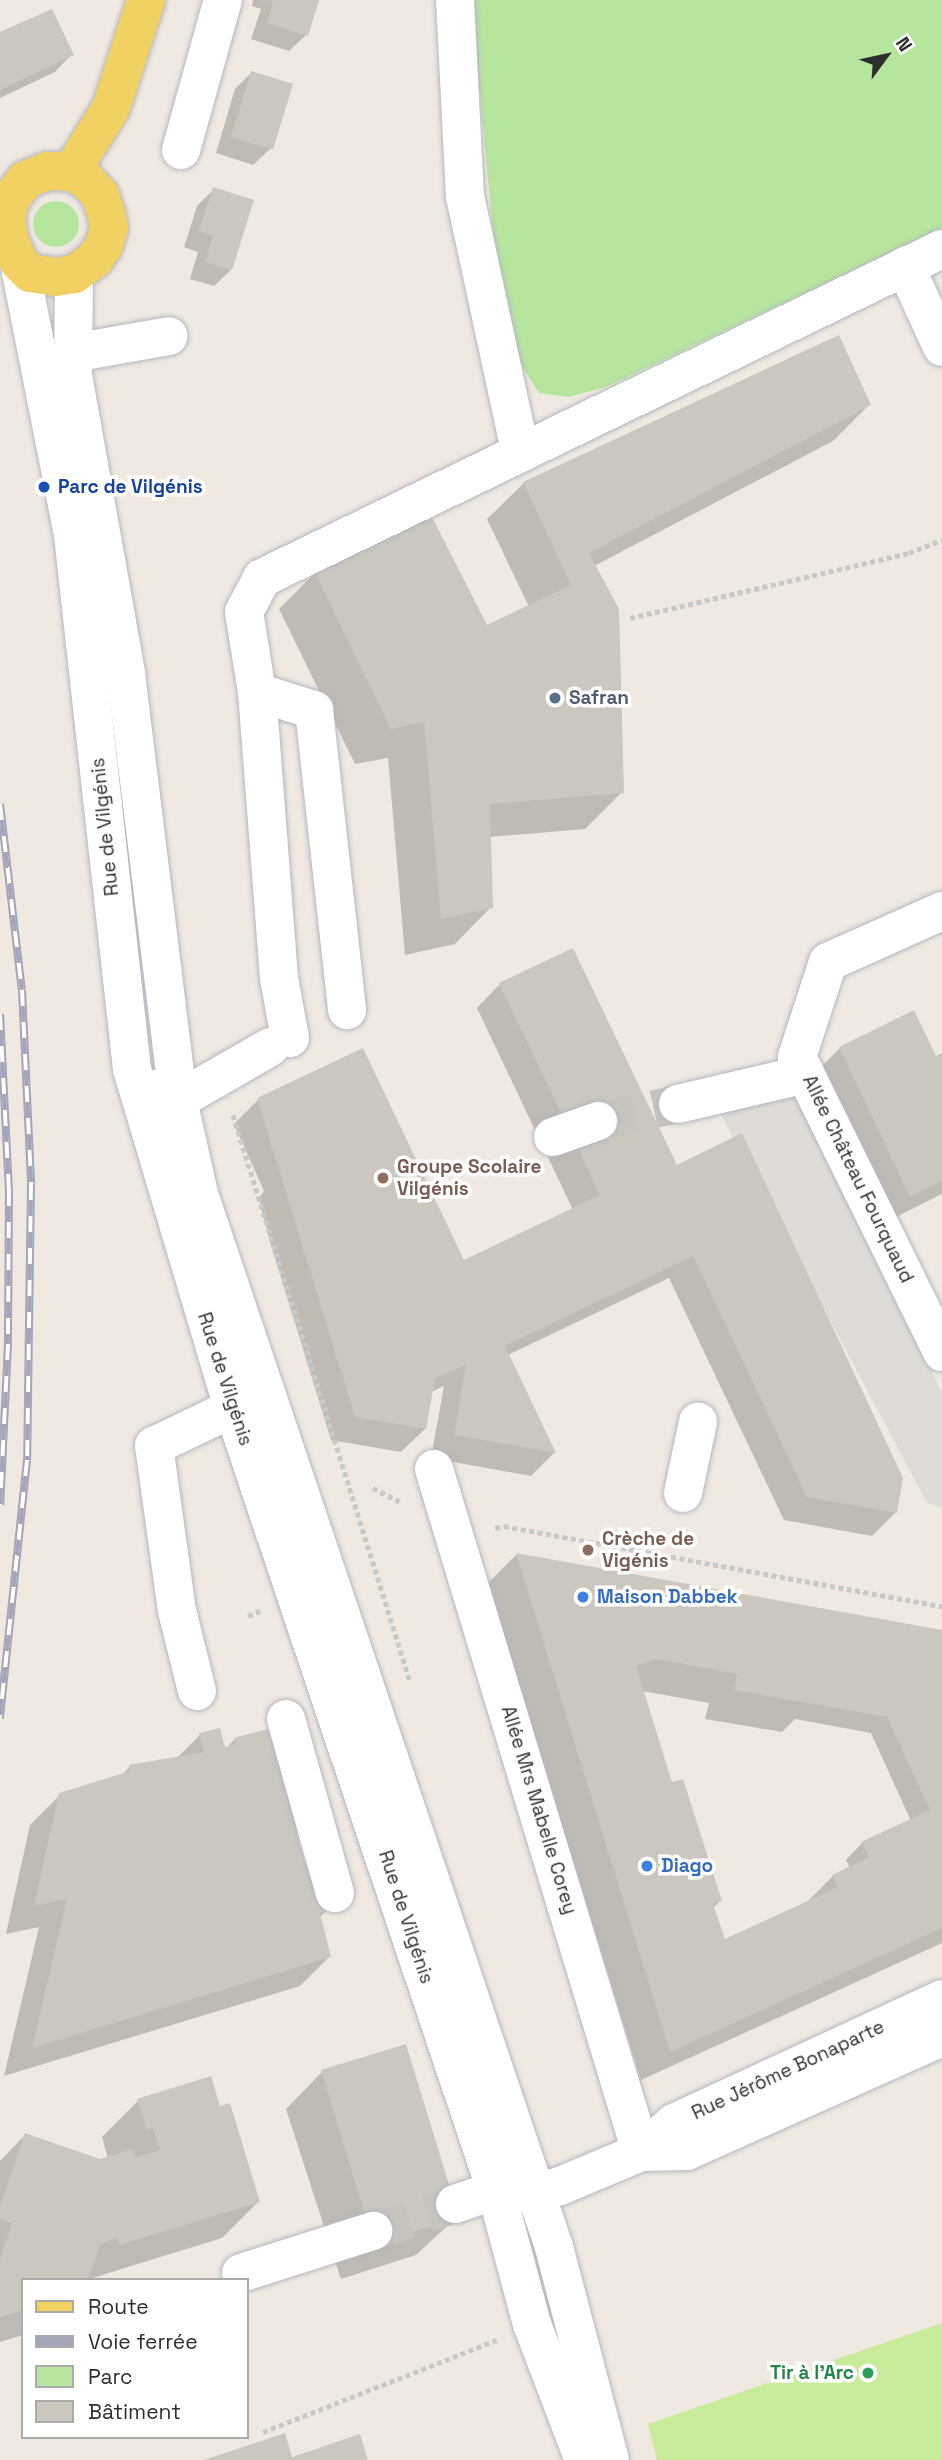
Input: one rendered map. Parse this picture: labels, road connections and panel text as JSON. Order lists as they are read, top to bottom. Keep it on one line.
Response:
{"streets":{"main road":["Rue de Vilgénis"],"street":["Allée Château Fourquaud","Allée Mrs Mabelle Corey","Rue Jérôme Bonaparte"]},"crossings":[["Rue de Vilgénis","Rue Jérôme Bonaparte"],["Allée Mrs Mabelle Corey","Rue Jérôme Bonaparte"]],"places":["Parc de Vilgénis","Safran","Groupe Scolaire Vilgénis","Crèche de Vigénis","Maison Dabbek","Diago","Tir à l'Arc"],"legend":["Route","Voie ferrée","Parc","Bâtiment"],"north":"top right"}
